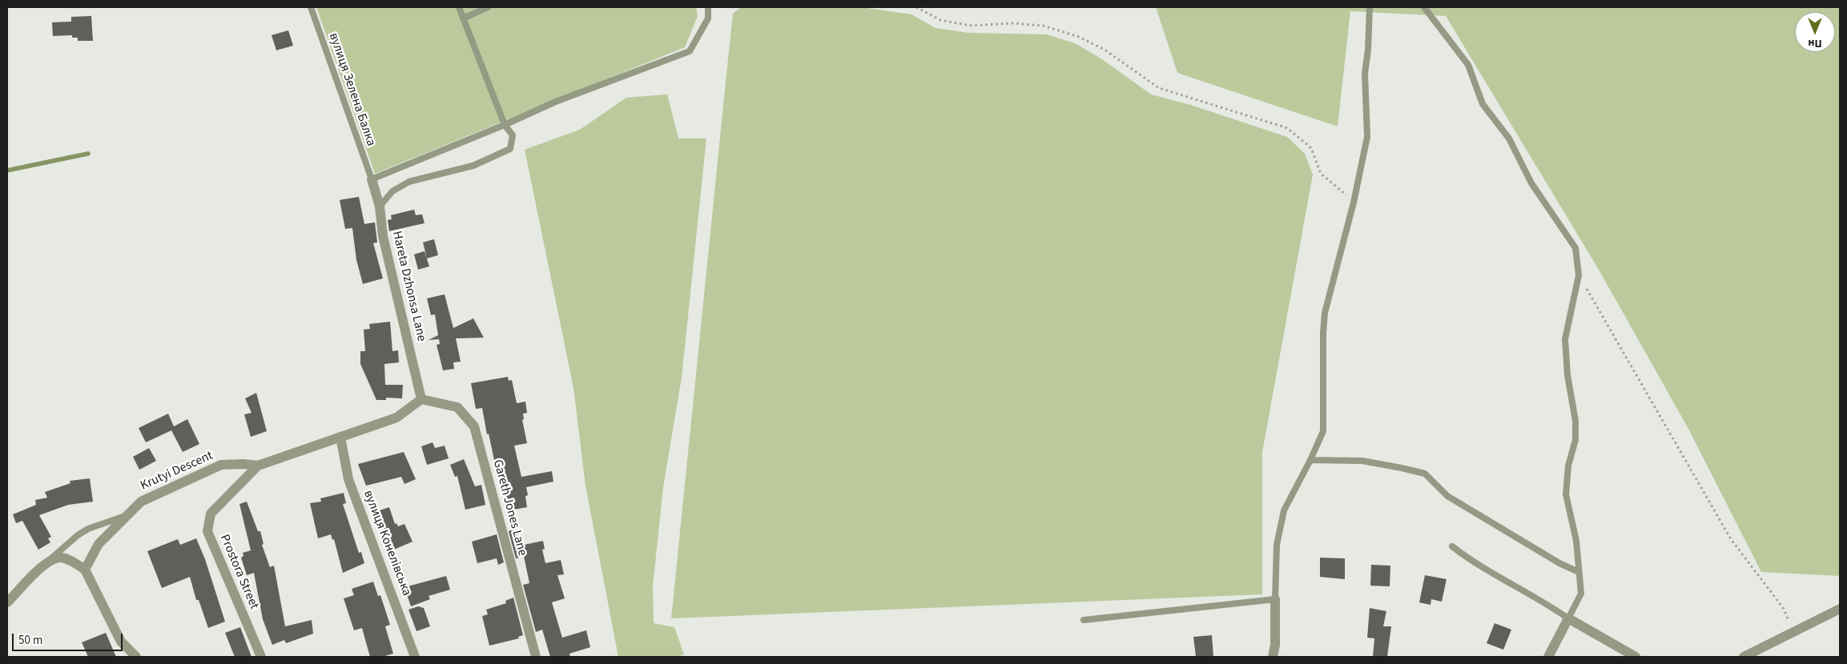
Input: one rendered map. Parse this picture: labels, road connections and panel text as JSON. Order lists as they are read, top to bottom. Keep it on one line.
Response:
{"streets":{"street":["Hareta Dzhonsa Lane","Krutyi Descent","Gareth Jones Lane","вулиця Конелівська","Prostora Street"],"lane":["вулиця Зелена Балка"]},"crossings":[["вулиця Зелена Балка","Hareta Dzhonsa Lane"],["Hareta Dzhonsa Lane","Krutyi Descent"],["Hareta Dzhonsa Lane","Gareth Jones Lane"],["Krutyi Descent","Gareth Jones Lane"],["Krutyi Descent","вулиця Конелівська"],["Krutyi Descent","Prostora Street"]],"scale_bar":"50 m","north":"bottom"}
